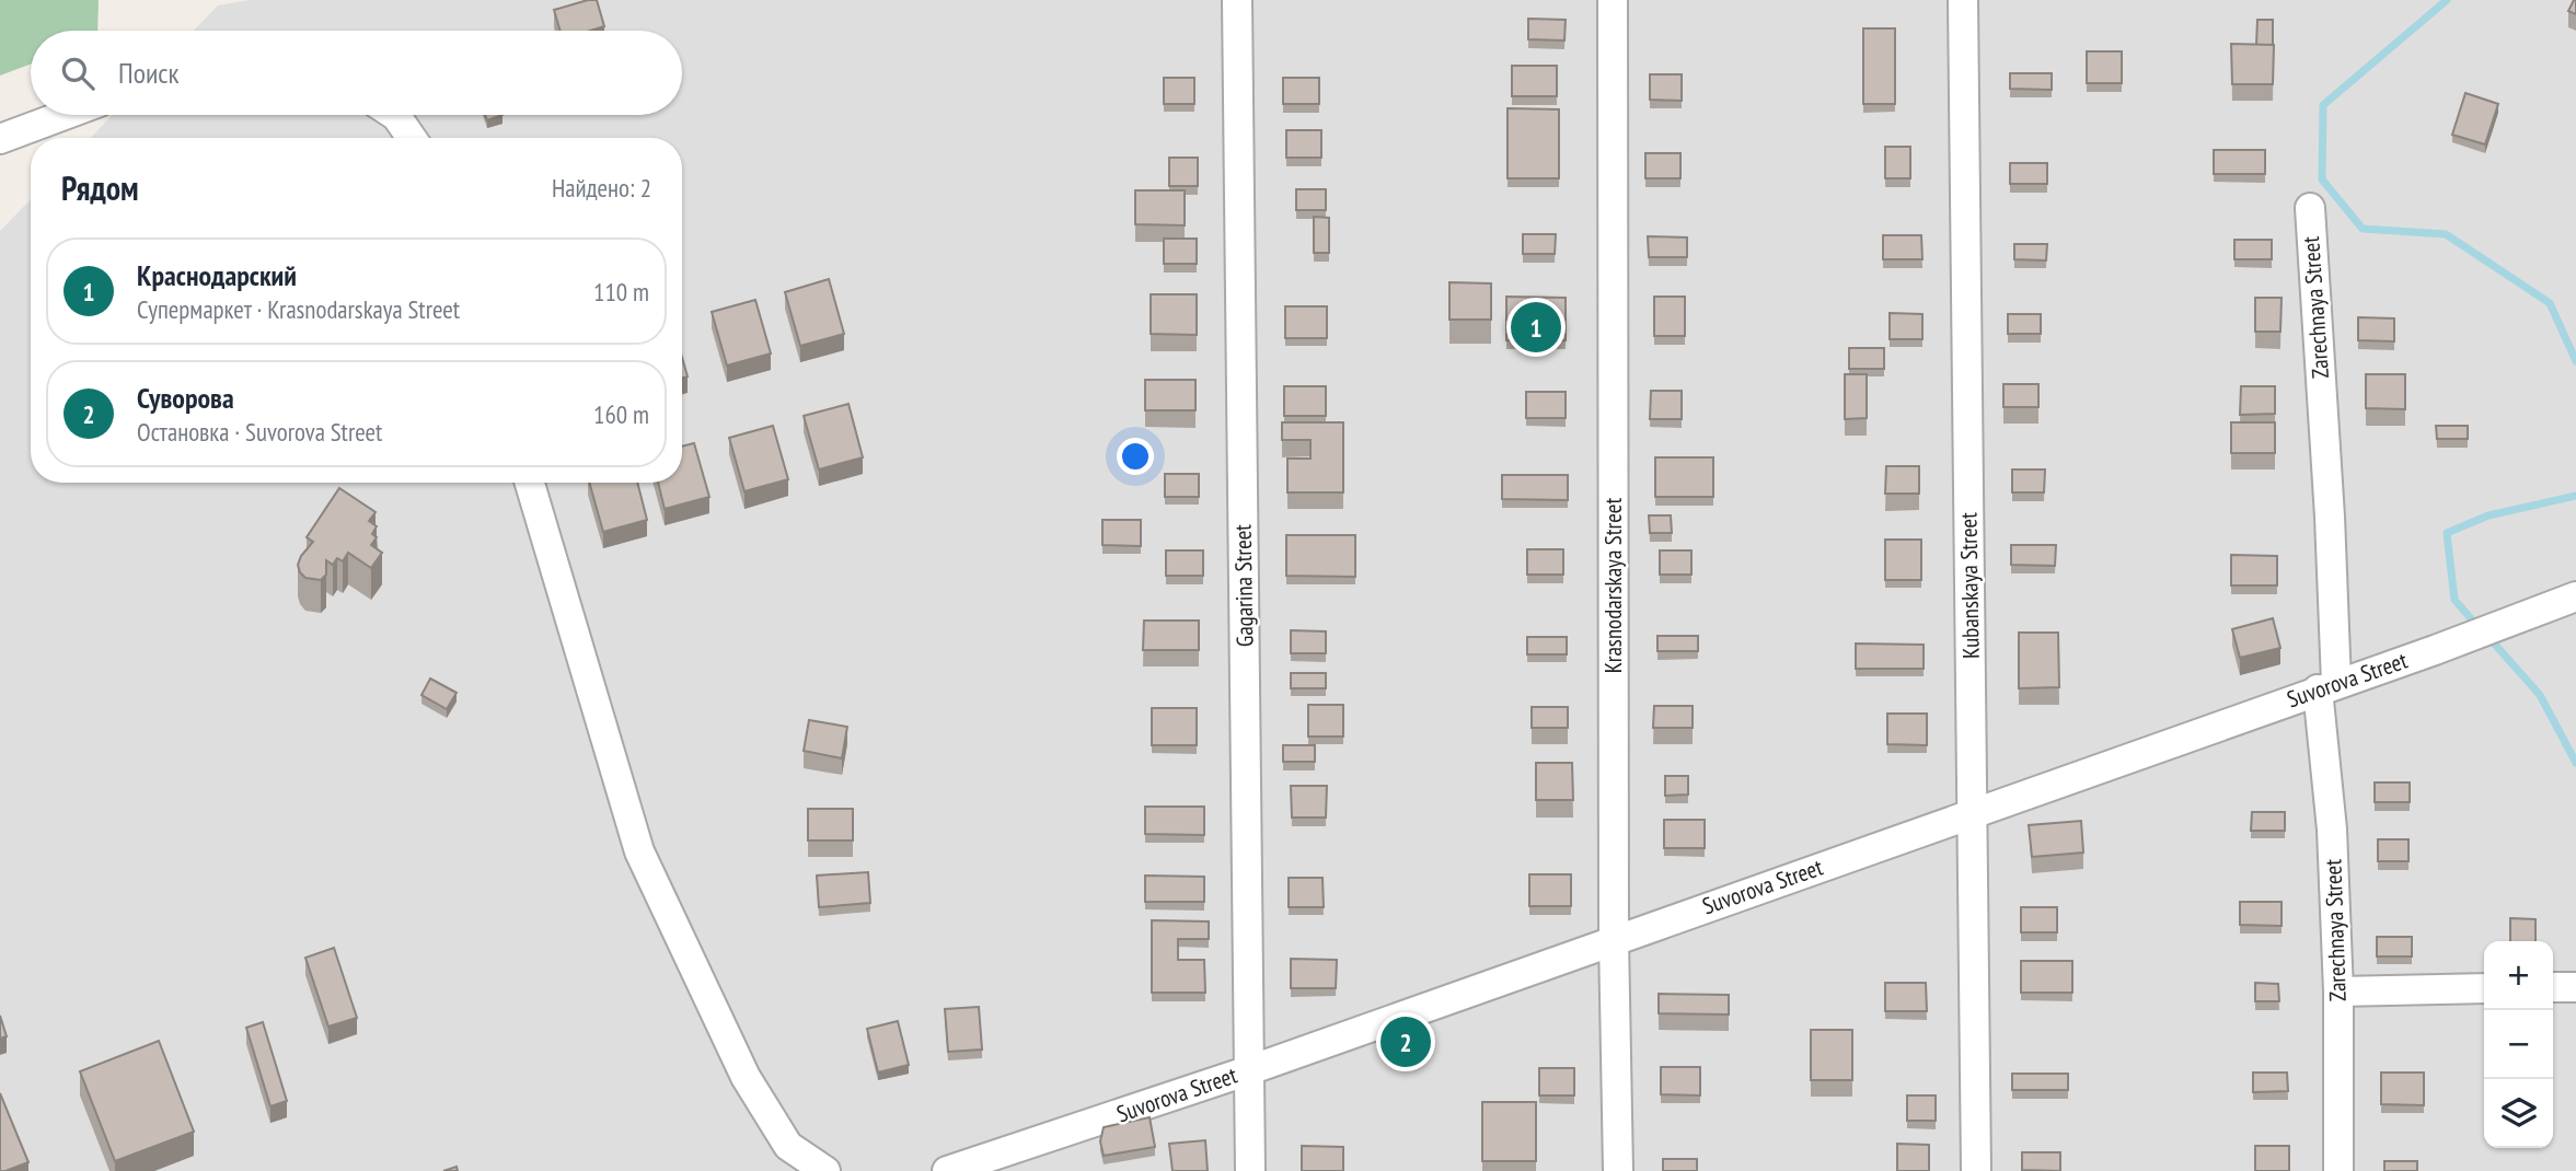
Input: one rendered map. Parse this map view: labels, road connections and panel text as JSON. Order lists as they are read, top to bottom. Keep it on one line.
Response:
{"streets":{"street":["Zarechnaya Street","Gagarina Street","Krasnodarskaya Street","Kubanskaya Street","Suvorova Street"]},"crossings":[["Zarechnaya Street","Suvorova Street"],["Gagarina Street","Suvorova Street"],["Krasnodarskaya Street","Suvorova Street"],["Kubanskaya Street","Suvorova Street"]],"page":{"search":"Поиск","heading":["Рядом","Найдено: 2"],"list":[{"mark":"1","name":"Краснодарский","note":"Супермаркет · Krasnodarskaya Street","value":"110 m"},{"mark":"2","name":"Суворова","note":"Остановка · Suvorova Street","value":"160 m"}],"pins":["1","2"],"map_buttons":["+","−"]}}
